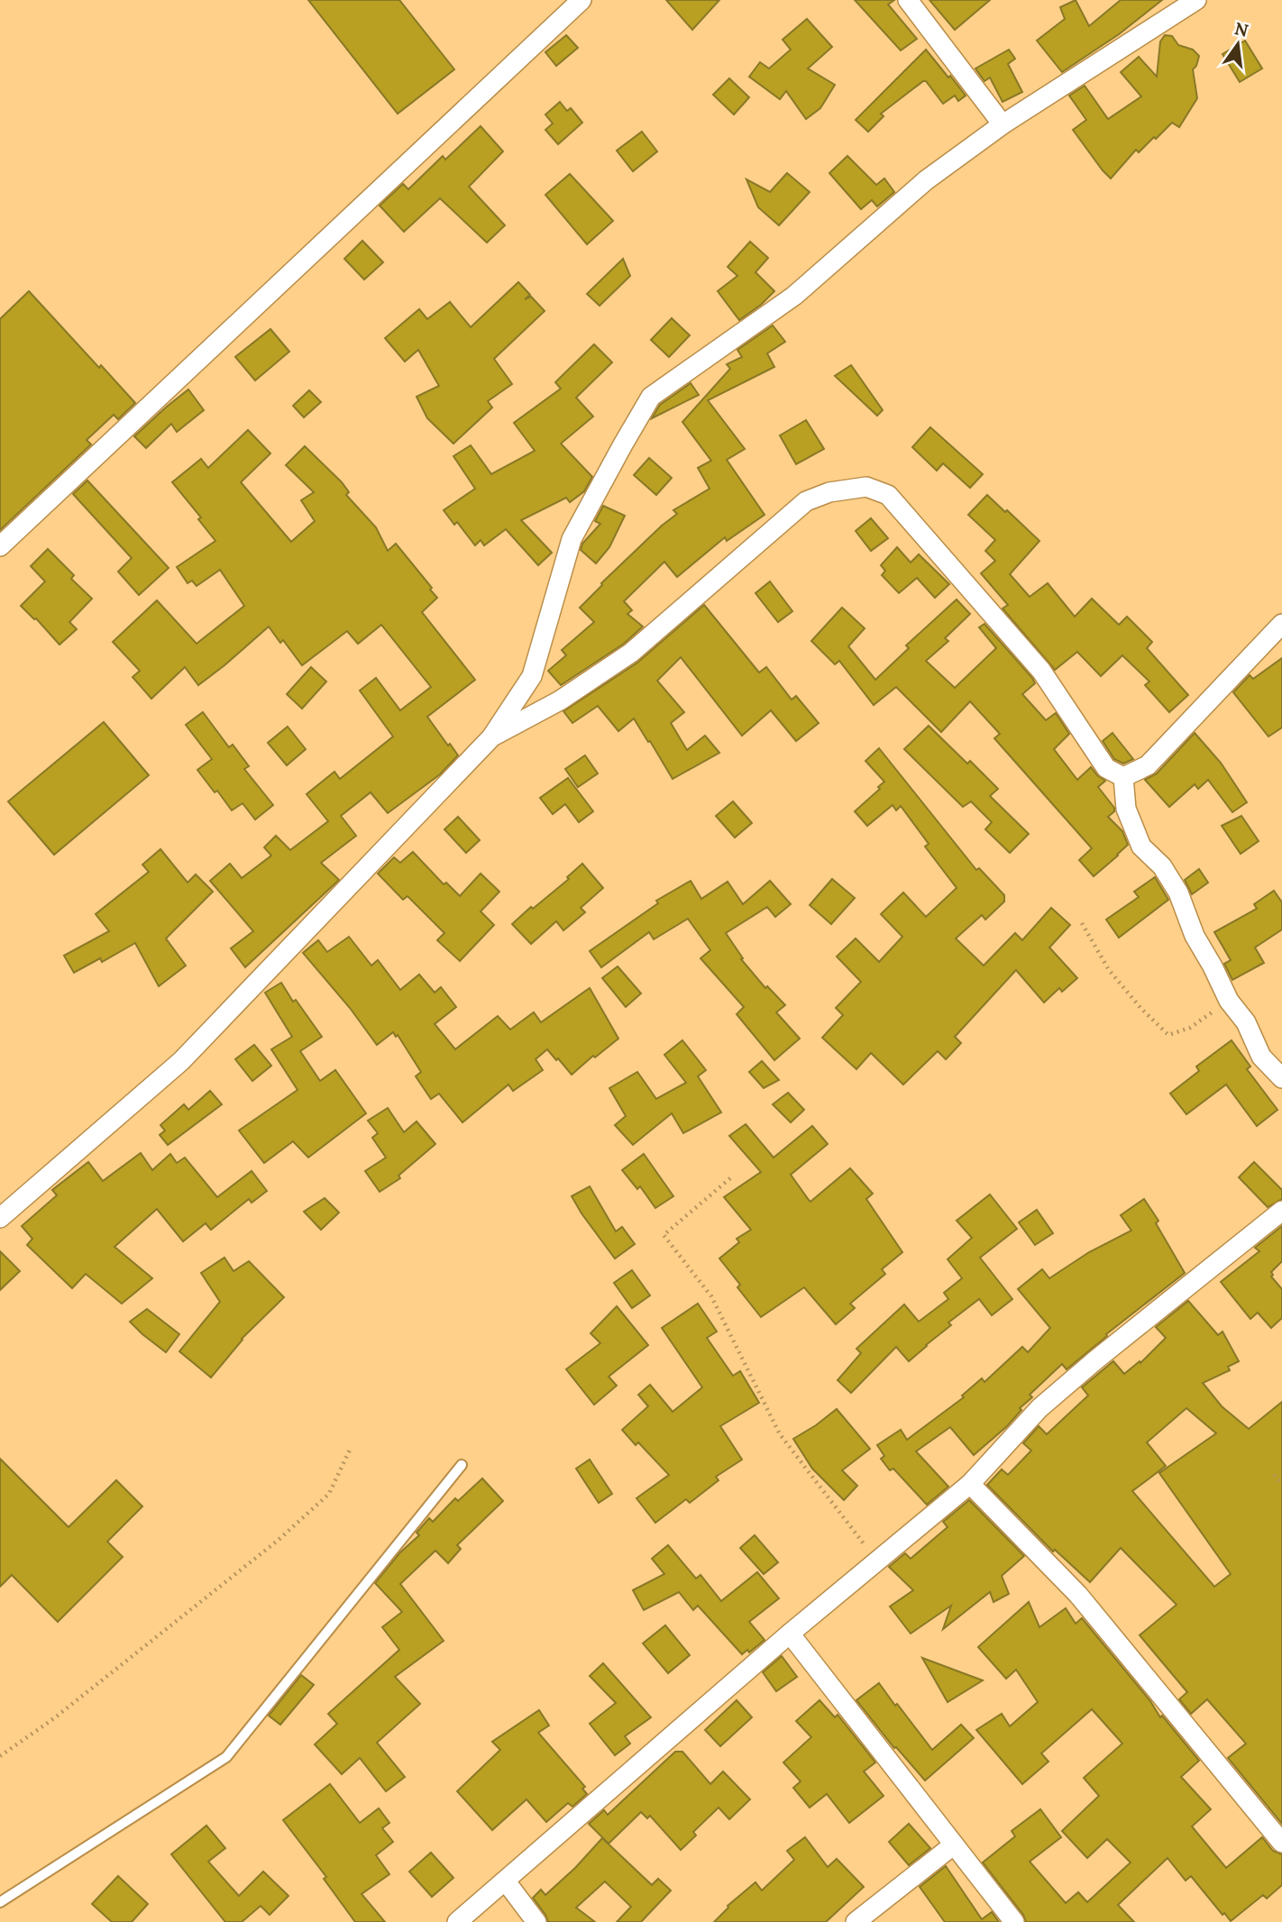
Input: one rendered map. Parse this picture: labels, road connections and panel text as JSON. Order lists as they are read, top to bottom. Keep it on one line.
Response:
{"north":"top"}
